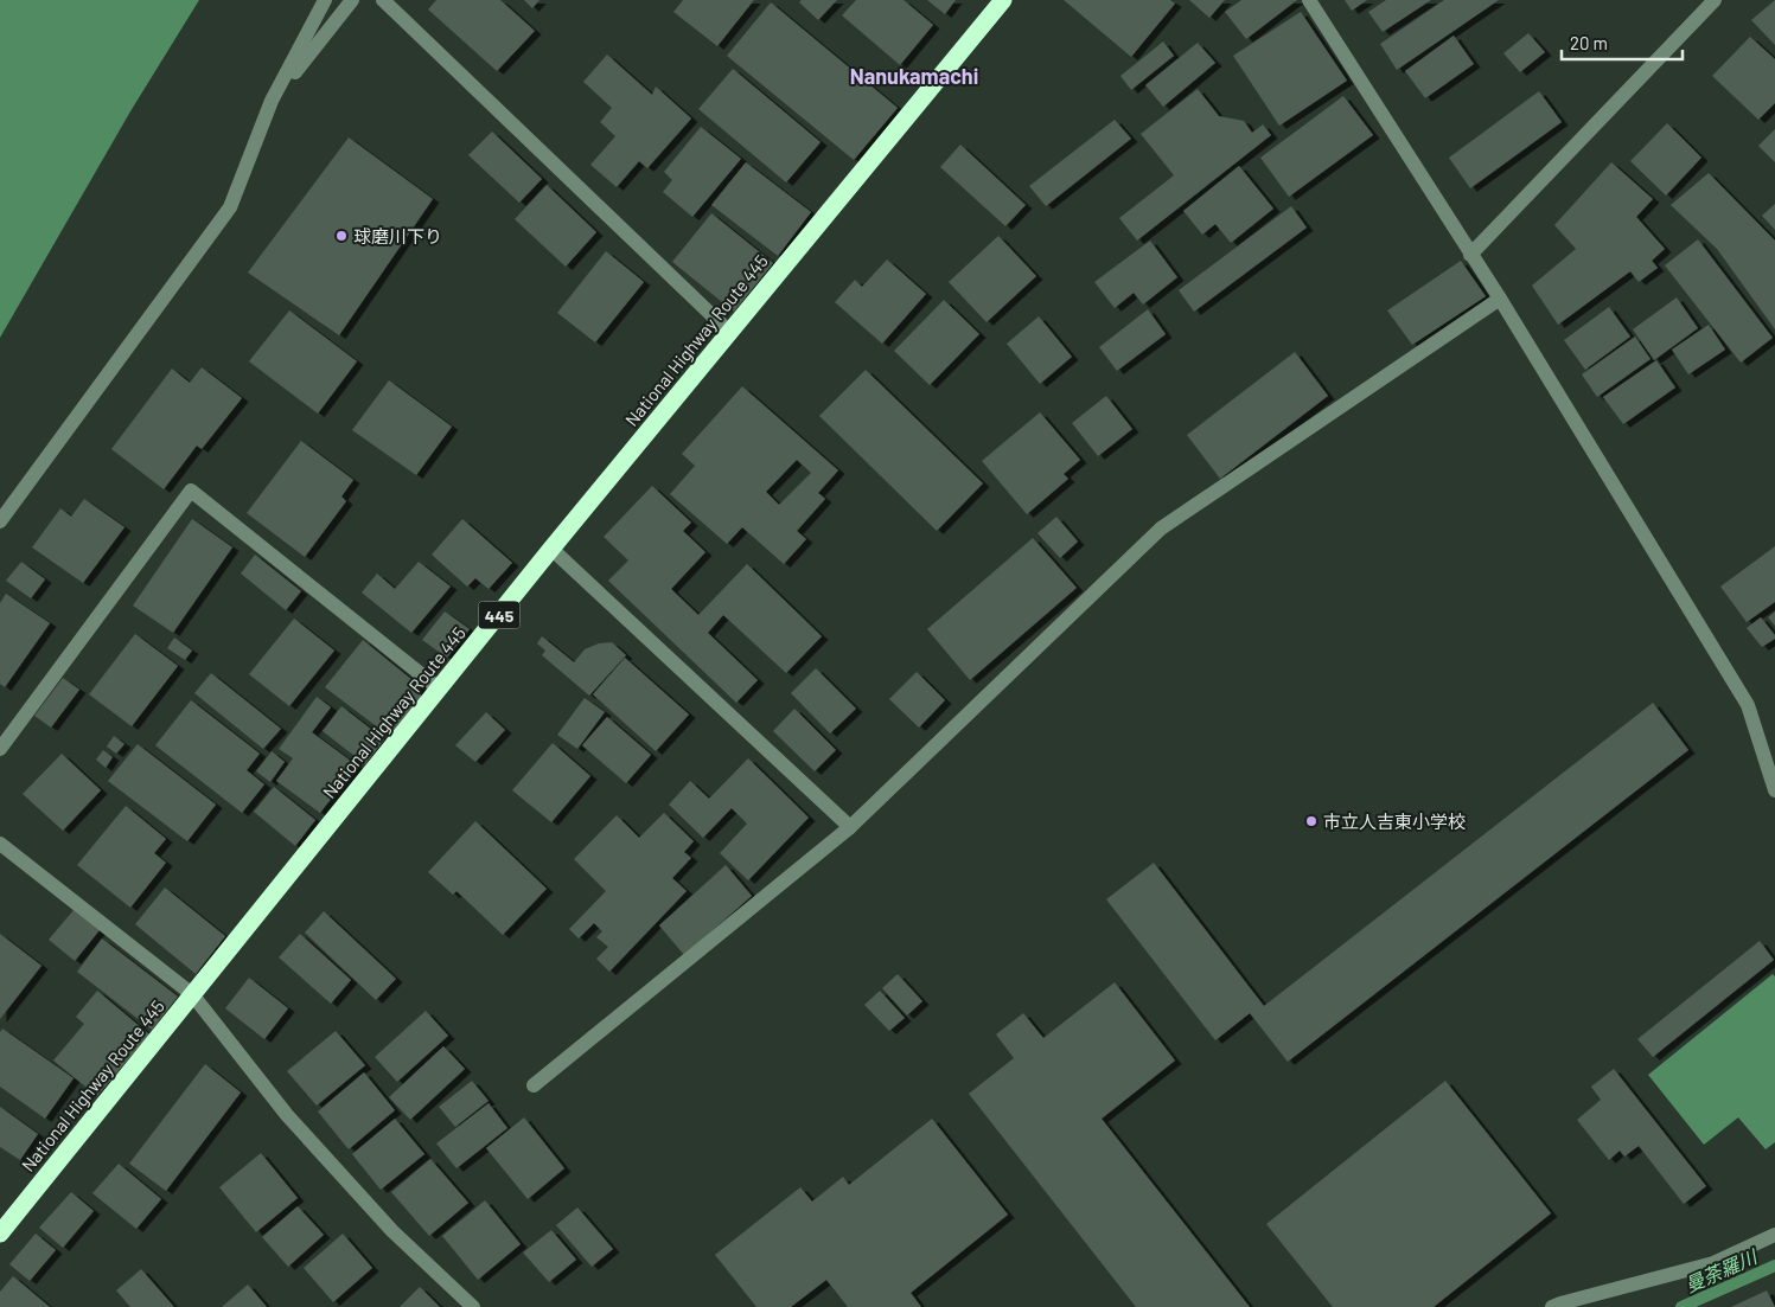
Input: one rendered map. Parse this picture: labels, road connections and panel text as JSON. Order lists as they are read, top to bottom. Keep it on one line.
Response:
{"streets":{"highway":["National Highway Route 445","445"]},"districts":["Nanukamachi"],"water":["曼荼羅川"],"places":["球磨川下り","市立人吉東小学校"],"scale_bar":"20 m"}
